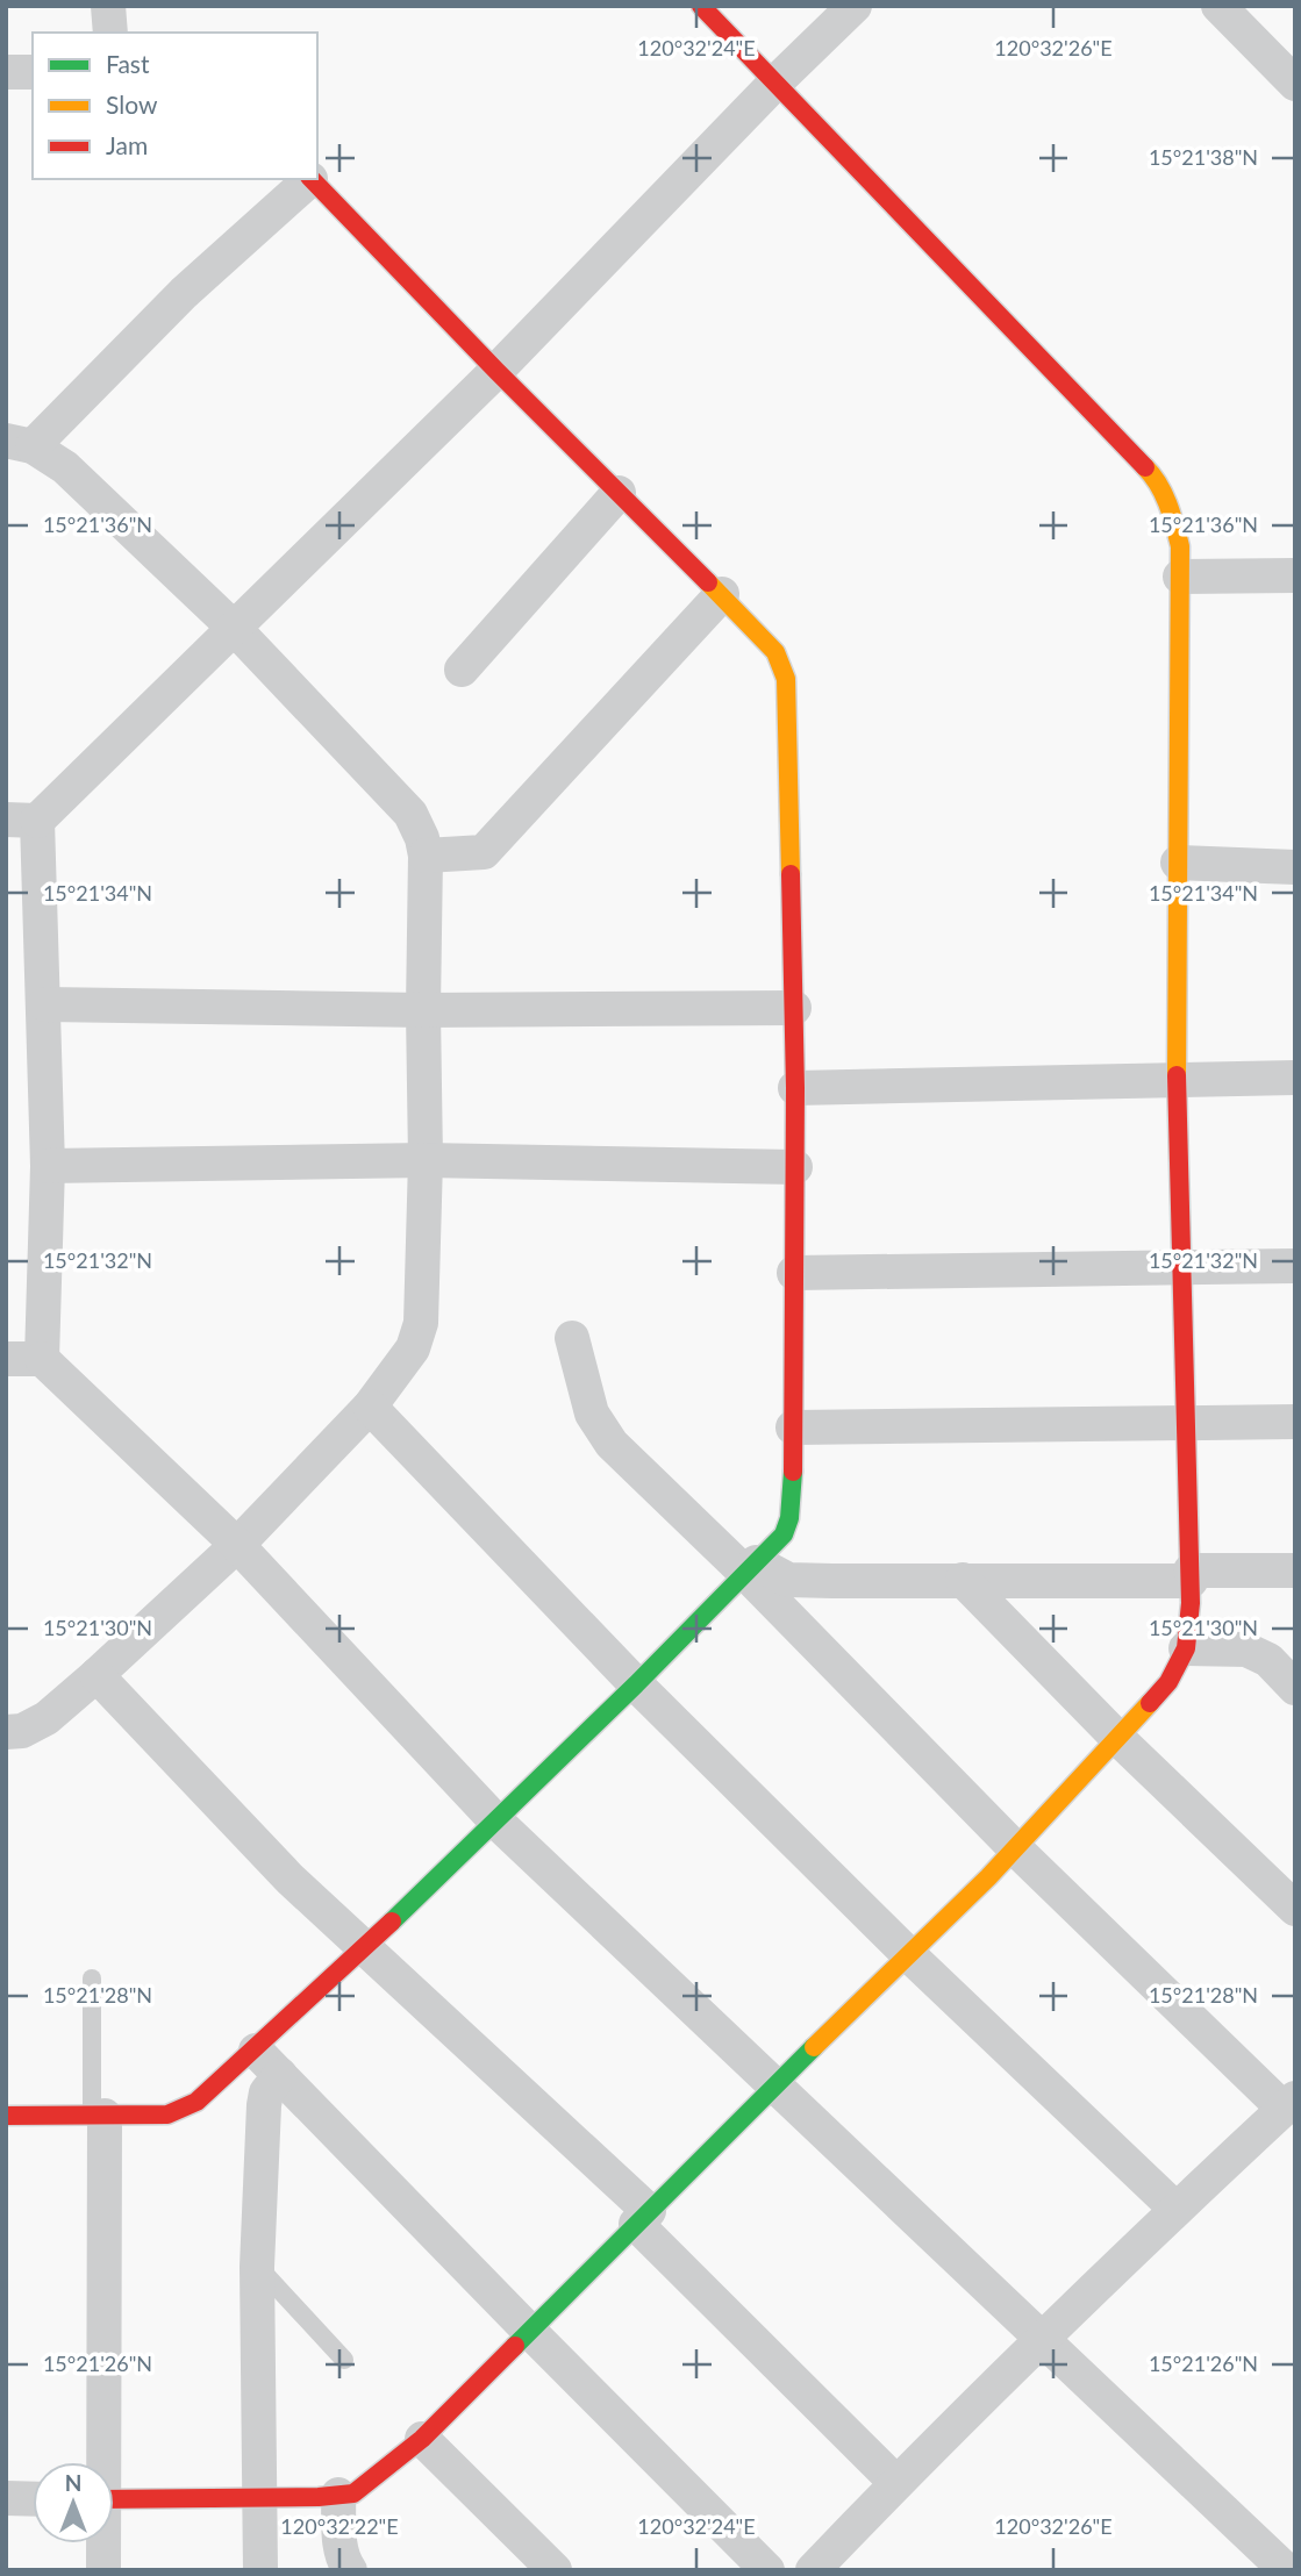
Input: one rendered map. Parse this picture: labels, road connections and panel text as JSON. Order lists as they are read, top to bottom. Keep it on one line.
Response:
{"legend":["Fast","Slow","Jam"],"north":"top","coordinates":["120°32'24\"E","120°32'26\"E","15°21'38\"N","15°21'36\"N","15°21'34\"N","15°21'32\"N","15°21'30\"N","15°21'28\"N","15°21'26\"N","120°32'22\"E"]}
